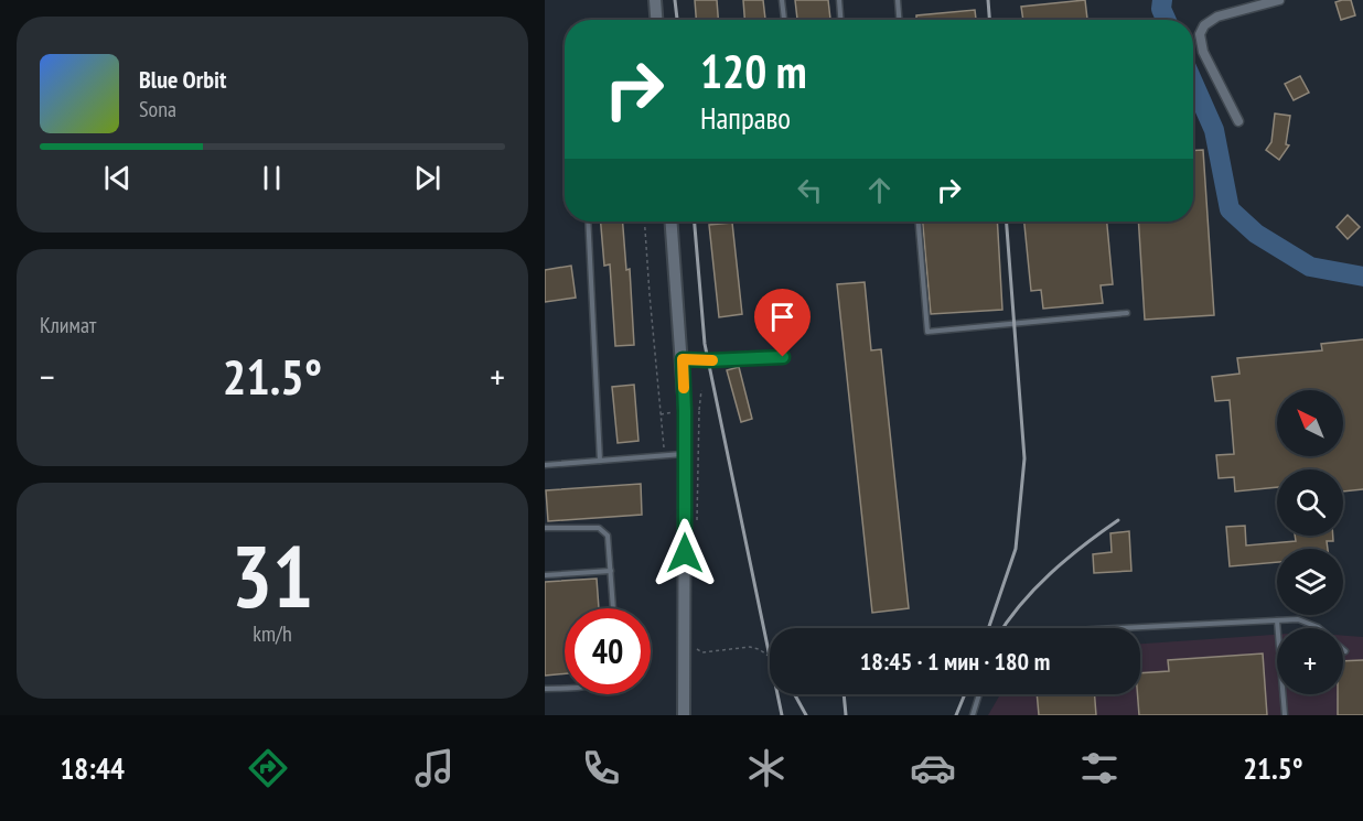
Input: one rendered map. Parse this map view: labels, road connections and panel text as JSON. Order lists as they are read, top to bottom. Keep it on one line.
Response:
{"north":"top left","page":{"turn":["120 m","Направо"],"song":["Blue Orbit","Sona"],"tile":["Климат",["31","km/h"]],"heat":["−","21.5°","+"],"map_buttons":"+","limit":"40","trip":"18:45 · 1 мин · 180 m","tabs":["18:44","21.5°"]}}
